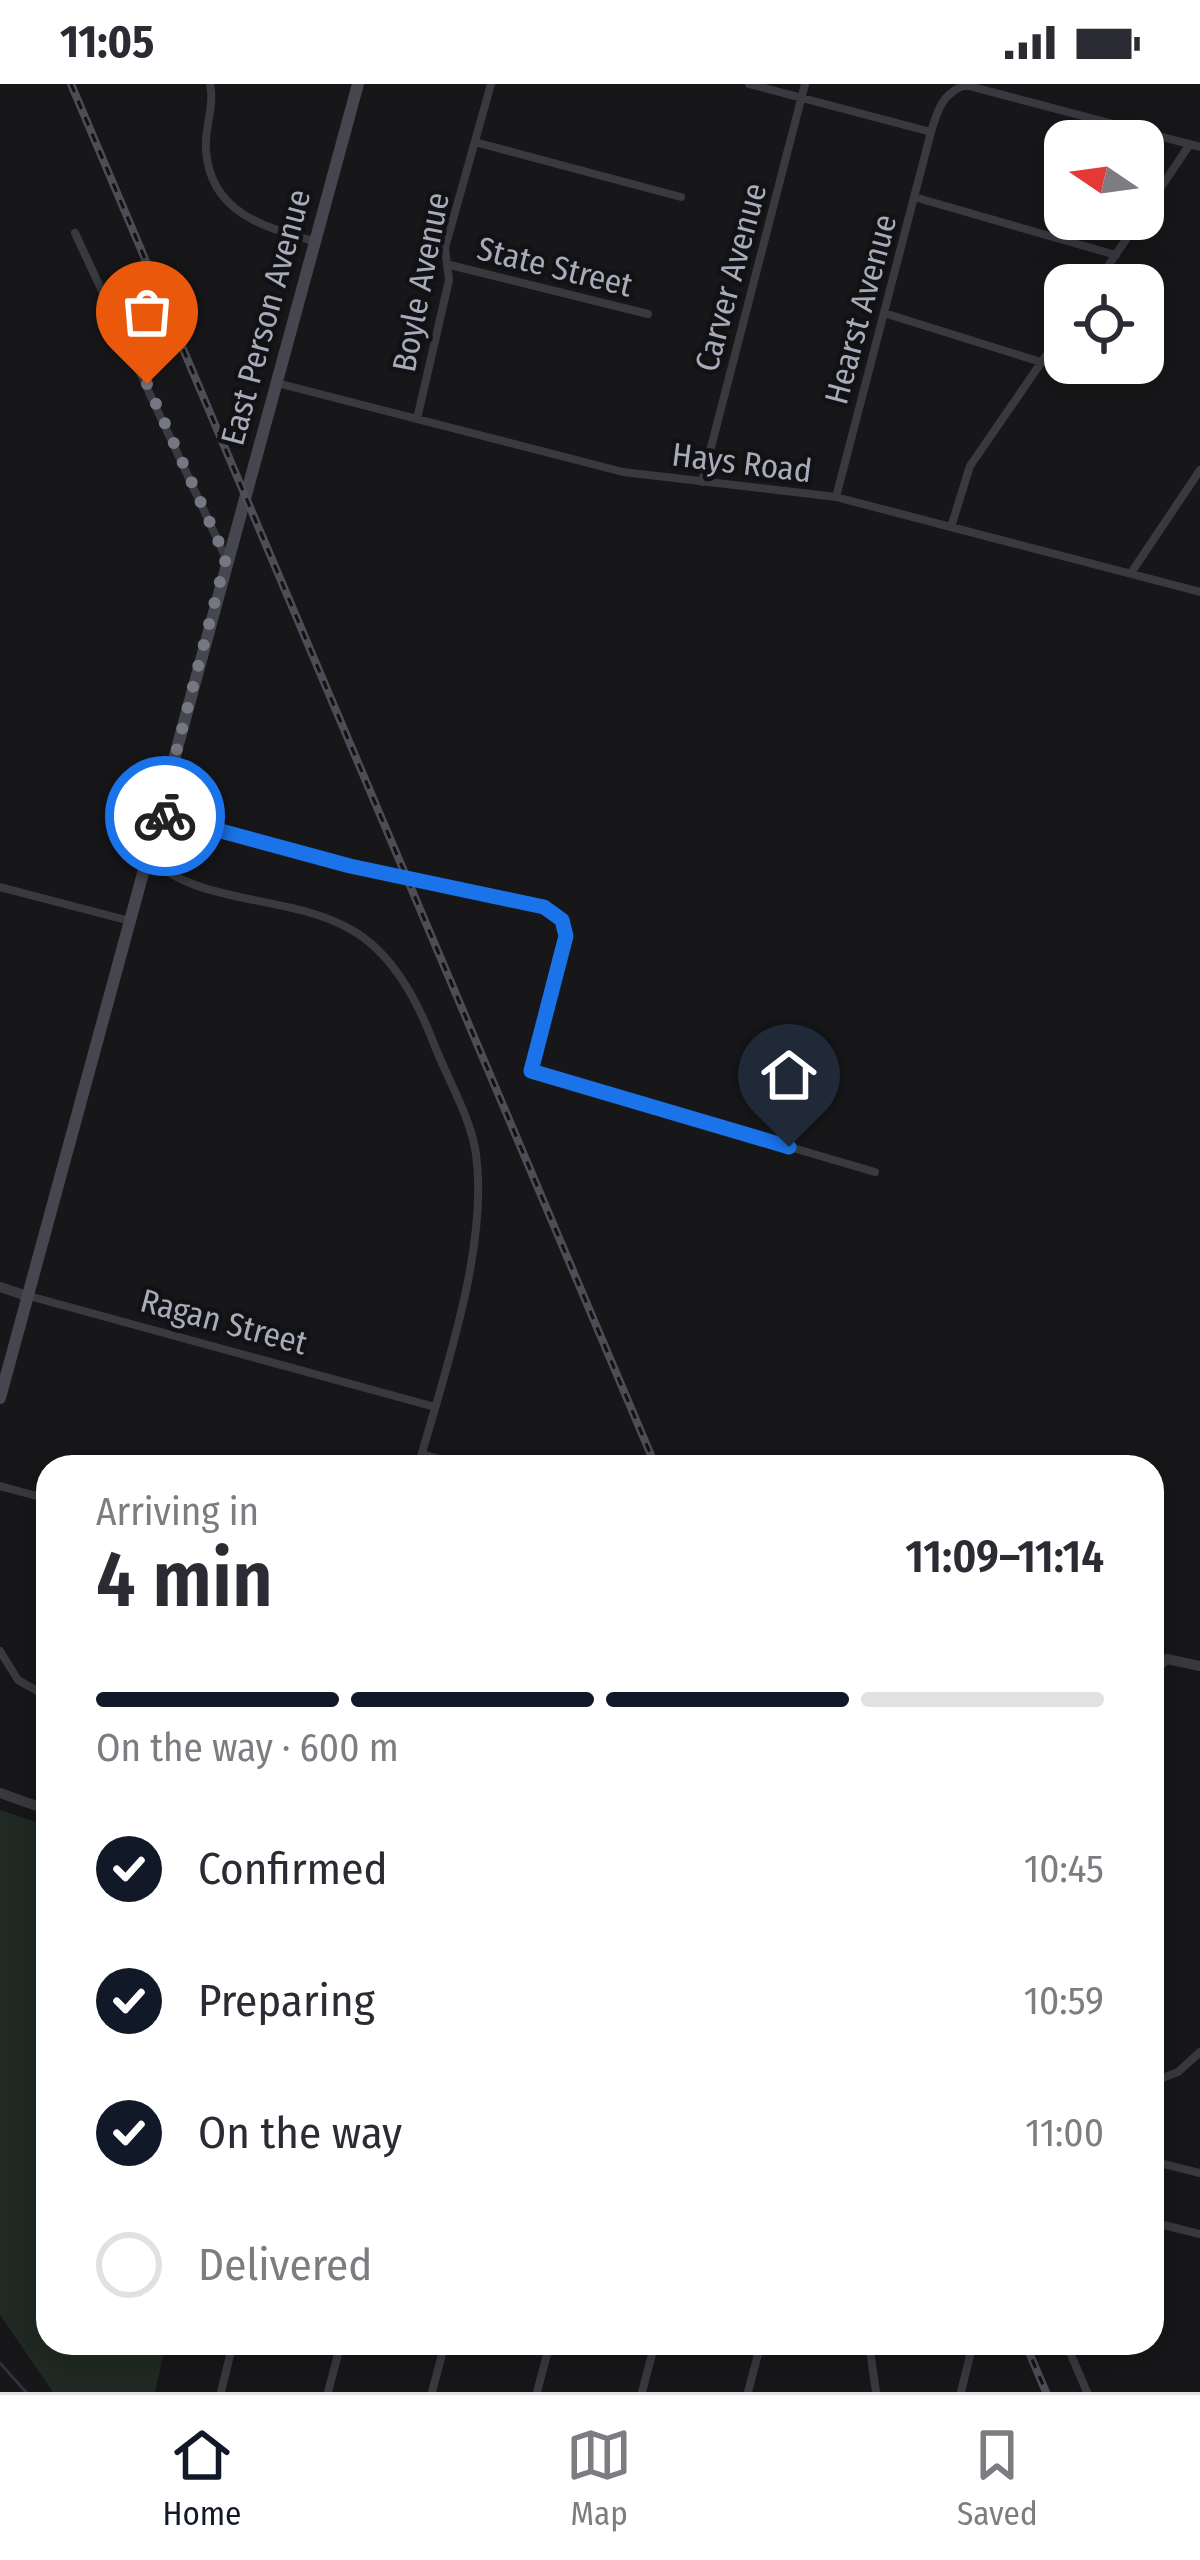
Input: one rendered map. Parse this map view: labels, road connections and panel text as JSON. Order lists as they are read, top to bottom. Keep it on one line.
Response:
{"streets":{"main road":["East Person Avenue"],"street":["State Street","Carver Avenue","Boyle Avenue","Hearst Avenue","Hays Road","Ragan Street"]},"crossings":[["State Street","Boyle Avenue"],["Carver Avenue","Hays Road"],["Boyle Avenue","Hays Road"],["Hearst Avenue","Hays Road"],["East Person Avenue","Hays Road"],["East Person Avenue","Ragan Street"]],"north":"left","page":{"status":"11:05","heading":["4 min","Arriving in","11:09–11:14"],"bar":"On the way · 600 m","list":[["Confirmed","10:45"],["Preparing","10:59"],["On the way","11:00"],"Delivered"],"tabs":["Home","Map","Saved"]}}
